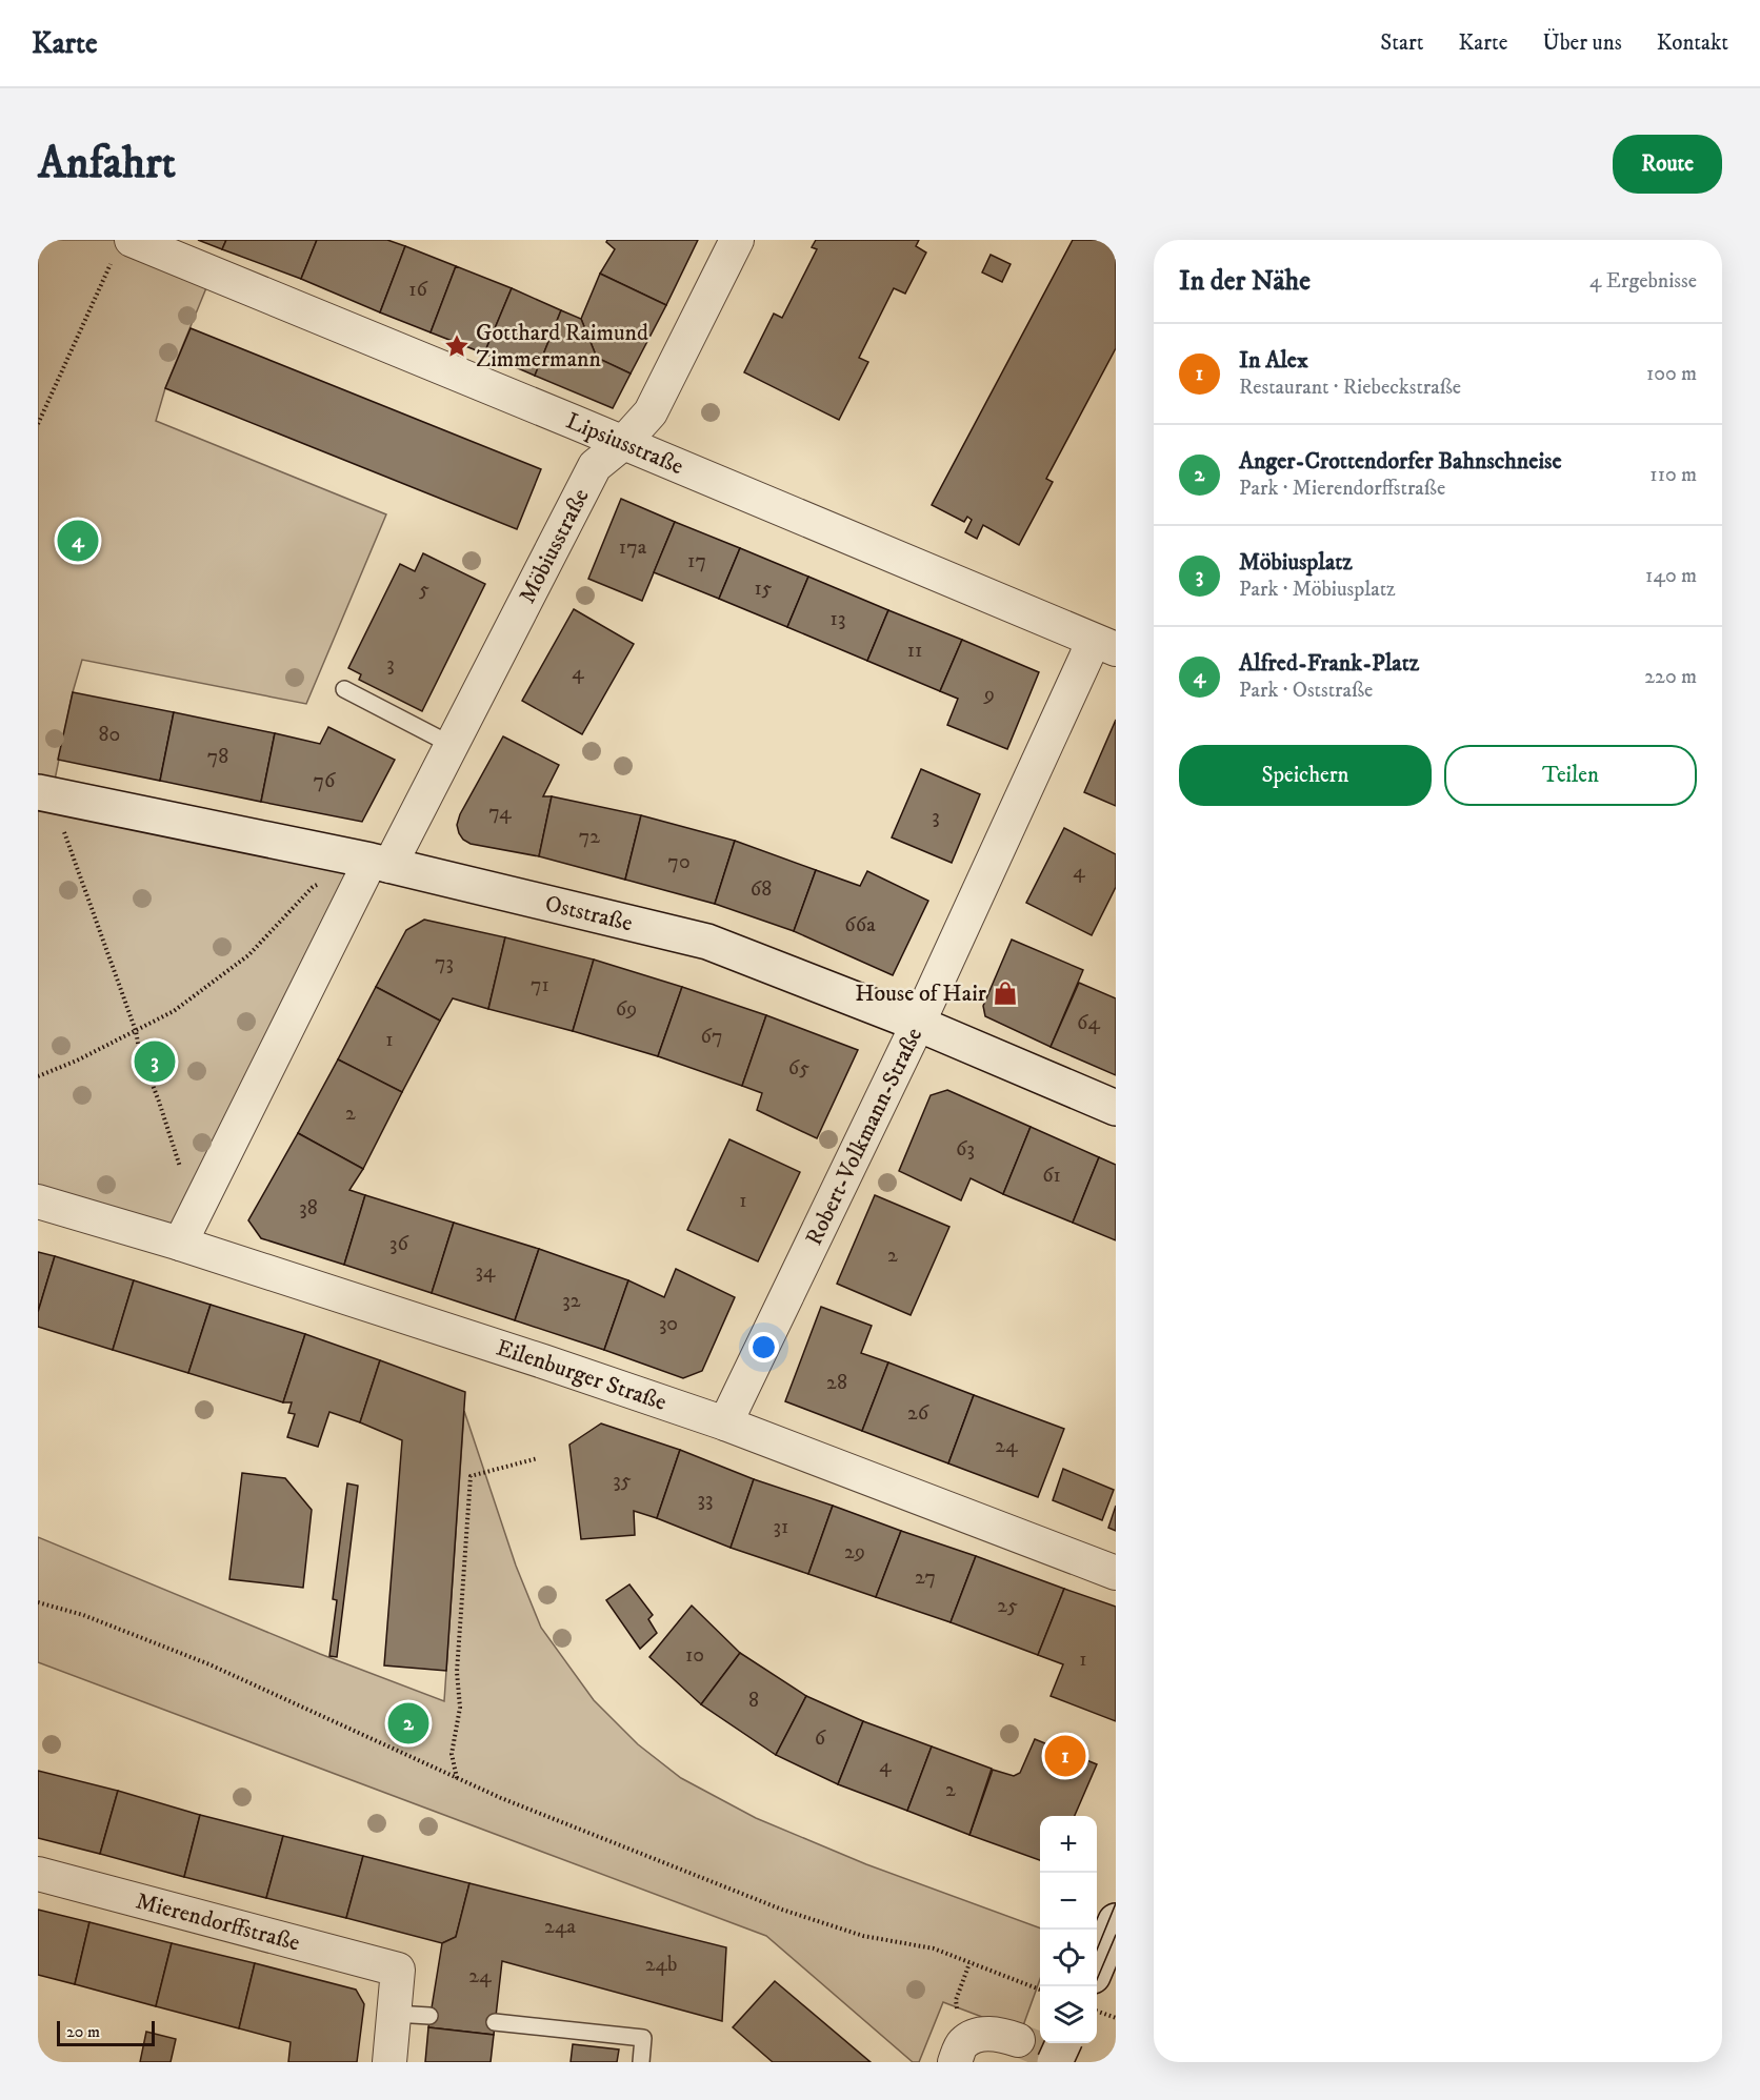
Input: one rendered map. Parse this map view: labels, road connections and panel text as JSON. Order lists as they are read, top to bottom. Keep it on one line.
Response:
{"streets":{"street":["Lipsiusstraße","Möbiusstraße","Oststraße","Robert-Volkmann-Straße","Eilenburger Straße","Mierendorffstraße"]},"crossings":[["Lipsiusstraße","Möbiusstraße"],["Lipsiusstraße","Robert-Volkmann-Straße"],["Möbiusstraße","Oststraße"],["Möbiusstraße","Eilenburger Straße"],["Oststraße","Robert-Volkmann-Straße"],["Robert-Volkmann-Straße","Eilenburger Straße"]],"places":{"place":["Gotthard Raimund Zimmermann"],"shop":["House of Hair"]},"house_numbers":["16","17a","17","15","5","13","11","3","4","9","80","78","76","74","3","72","70","4","68","66a","73","71","69","64","67","1","65","2","63","61","1","38","36","2","34","32","30","28","26","24","35","33","31","29","27","25","10","1","8","6","4","2","24a","24b","24"],"scale_bar":"20 m","page":{"header":"Karte","nav":["Start","Karte","Über uns","Kontakt"],"buttons":["Route",["Speichern","Teilen"]],"title":"Anfahrt","heading":["In der Nähe","4 Ergebnisse"],"list":[{"mark":"1","name":"In Alex","note":"Restaurant · Riebeckstraße","value":"100 m"},{"mark":"2","name":"Anger-Crottendorfer Bahnschneise","note":"Park · Mierendorffstraße","value":"110 m"},{"mark":"3","name":"Möbiusplatz","note":"Park · Möbiusplatz","value":"140 m"},{"mark":"4","name":"Alfred-Frank-Platz","note":"Park · Oststraße","value":"220 m"}],"pins":["4","3","2","1"],"map_buttons":["+","−"],"scale":"20 m"}}
